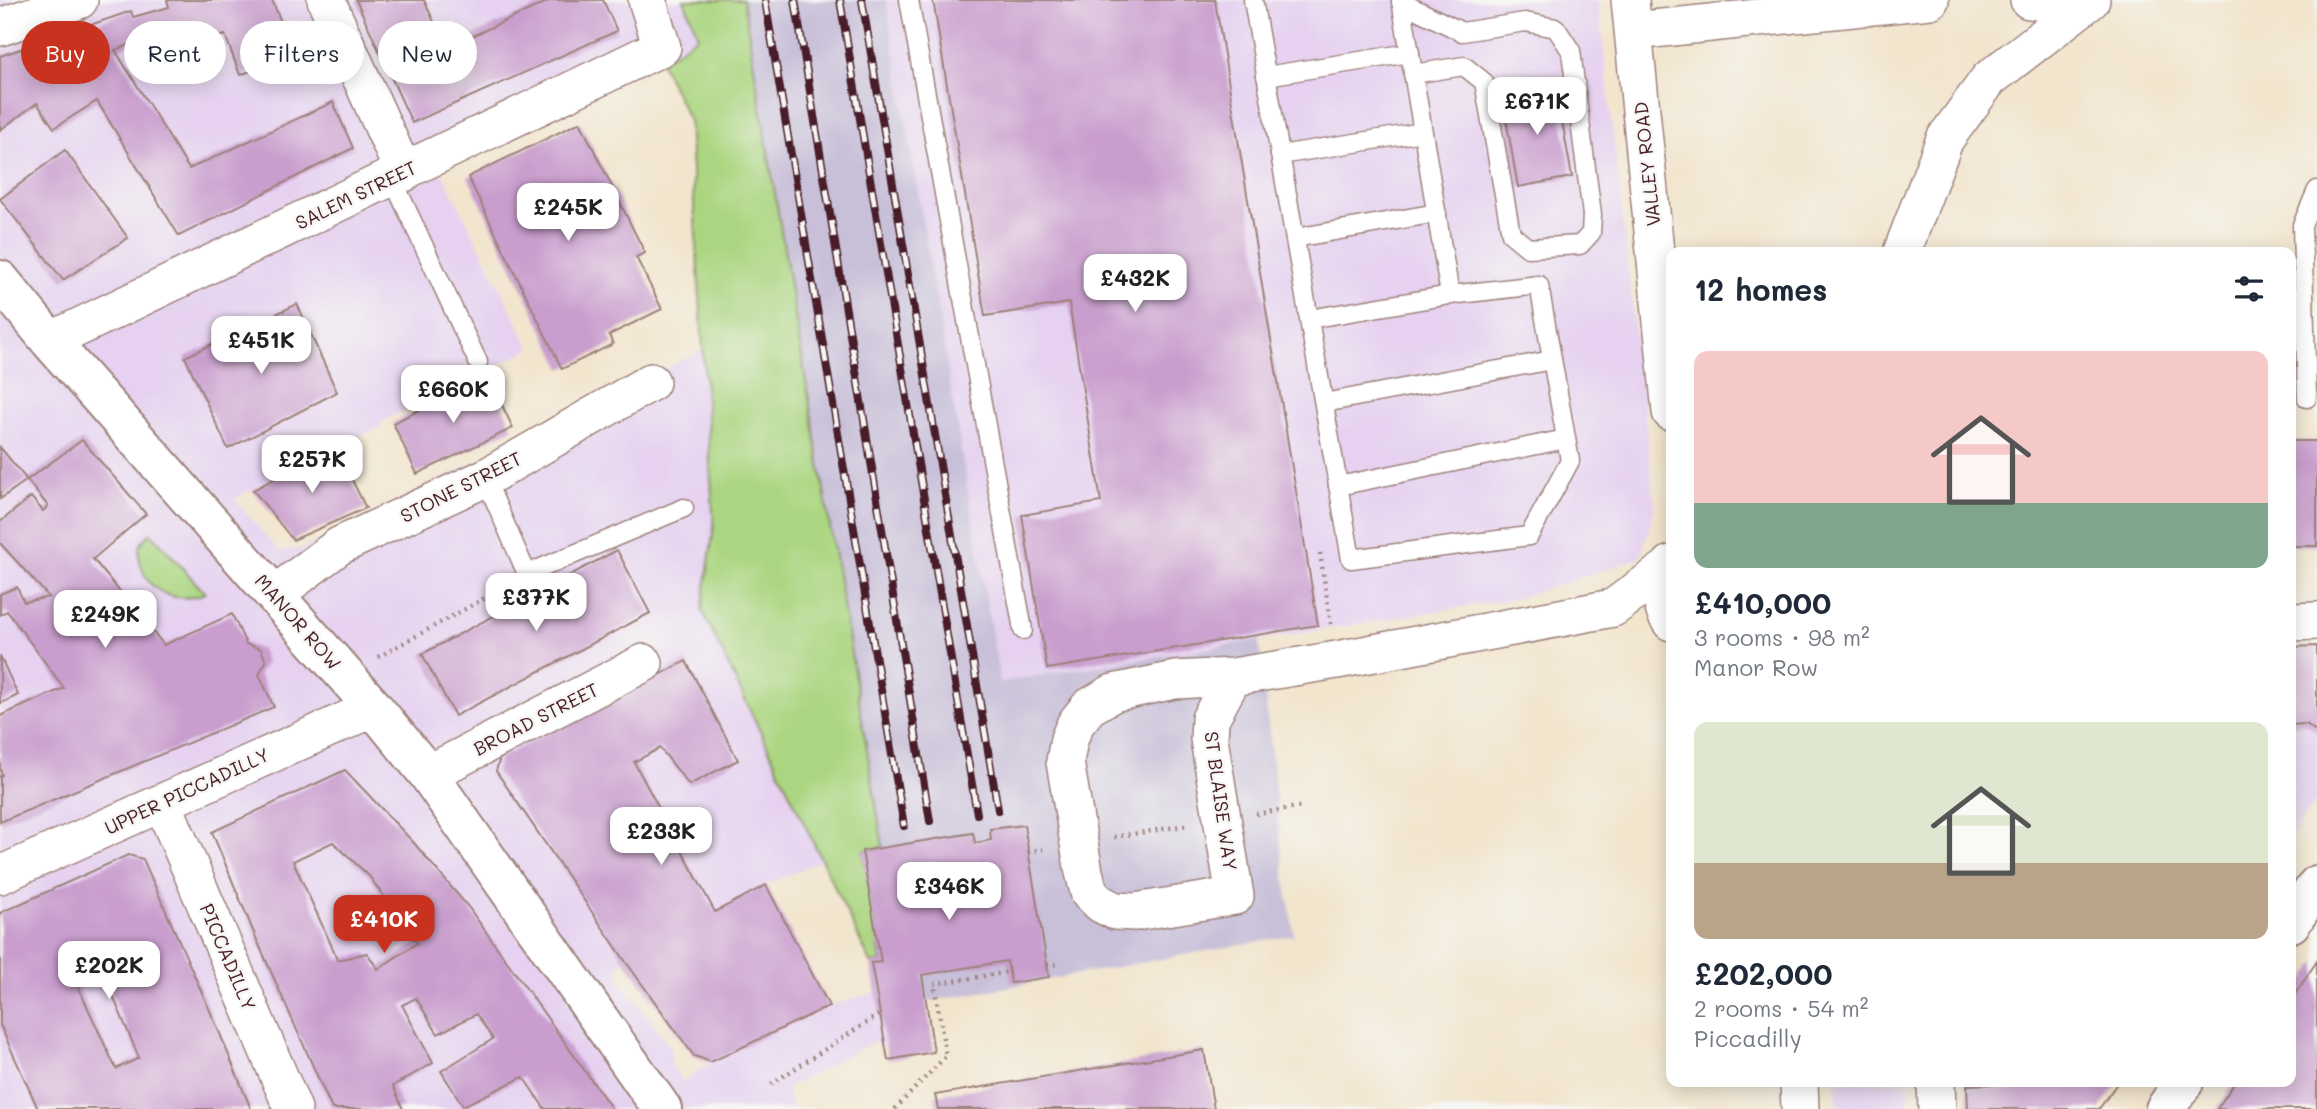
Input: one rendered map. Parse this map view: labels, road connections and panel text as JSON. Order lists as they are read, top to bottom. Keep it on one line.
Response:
{"streets":{"street":["VALLEY ROAD","SALEM STREET","STONE STREET","MANOR ROW","BROAD STREET","UPPER PICCADILLY","ST BLAISE WAY","PICCADILLY"]},"crossings":[["SALEM STREET","MANOR ROW"],["STONE STREET","MANOR ROW"],["MANOR ROW","BROAD STREET"],["MANOR ROW","UPPER PICCADILLY"],["UPPER PICCADILLY","PICCADILLY"]],"page":{"chip":["Buy","Rent","Filters","New"],"price":["£671K","£245K","£432K","£451K","£660K","£257K","£377K","£249K","£233K","£346K","£410K","£202K"],"heading":"12 homes","list":[{"name":"£410,000","note":"3 rooms · 98 m² · Manor Row"},{"name":"£202,000","note":"2 rooms · 54 m² · Piccadilly"}]}}
